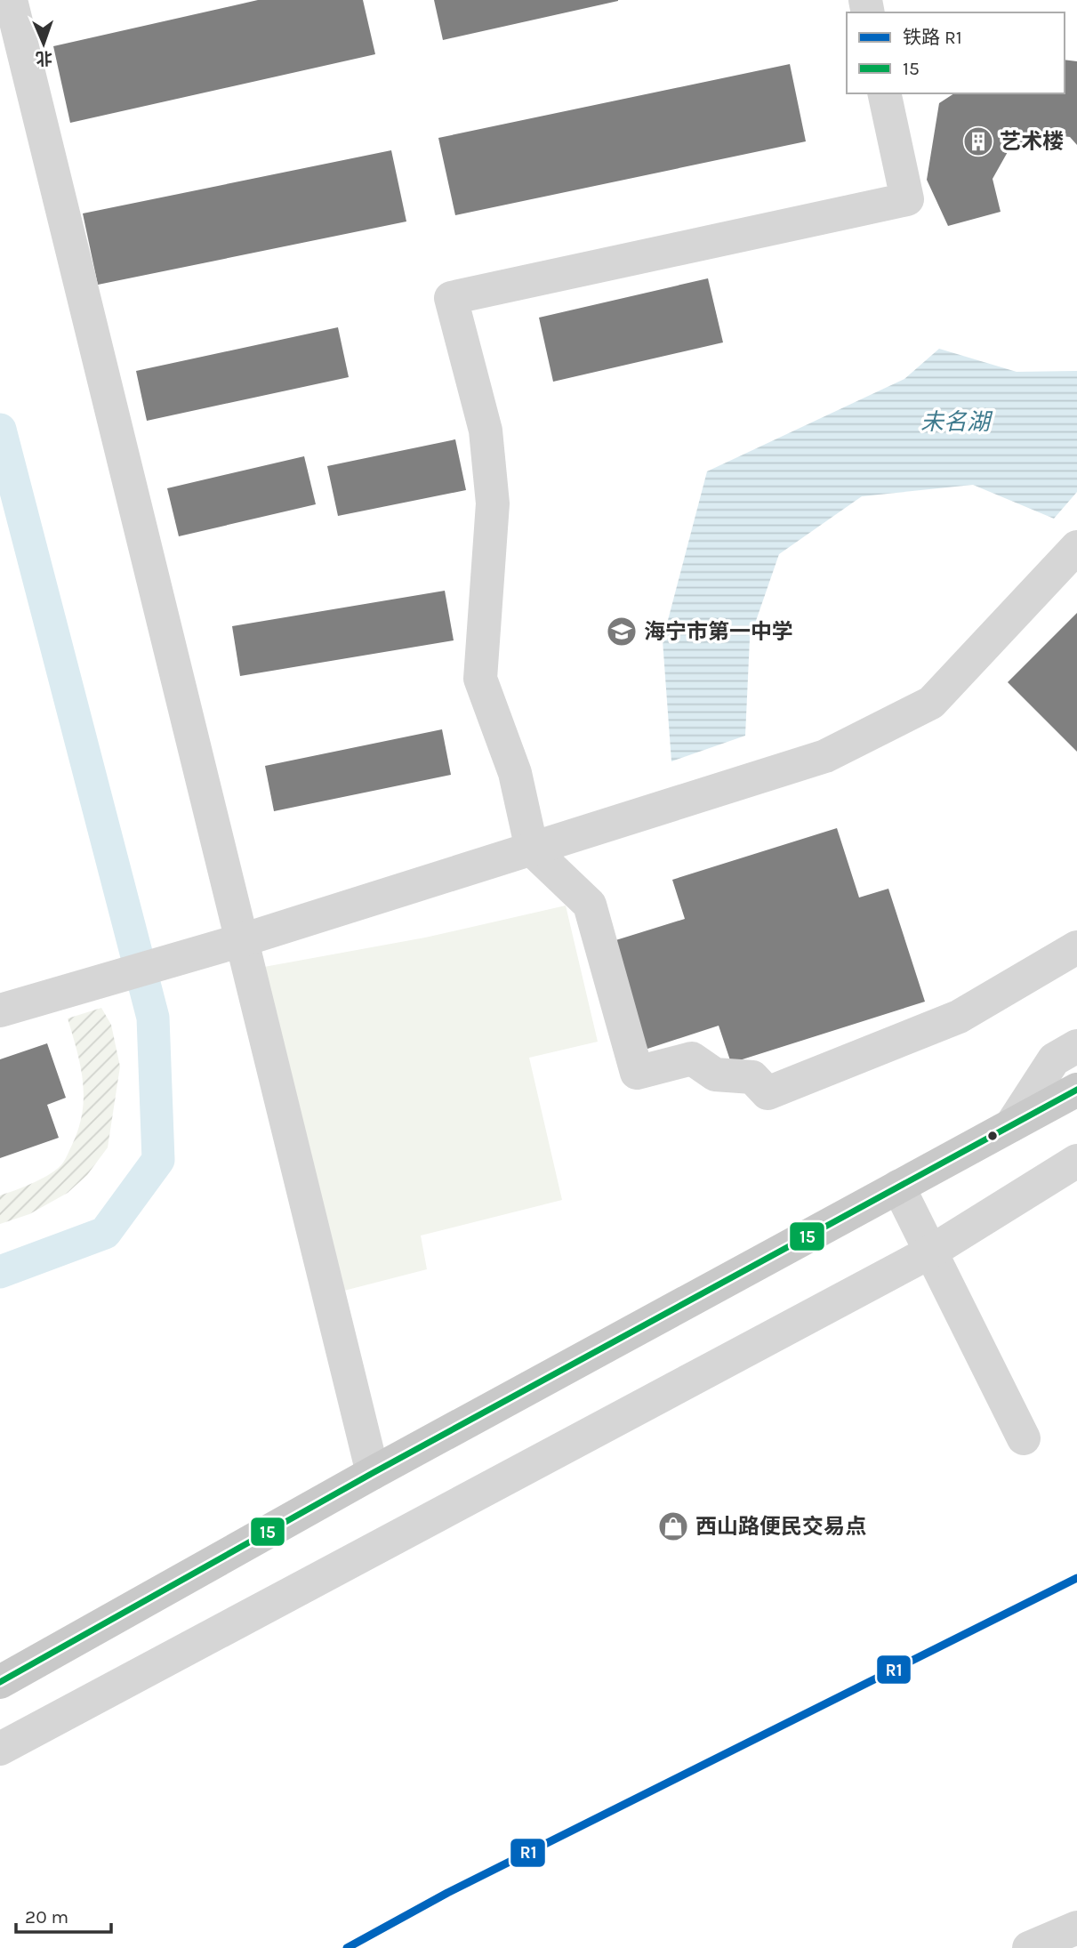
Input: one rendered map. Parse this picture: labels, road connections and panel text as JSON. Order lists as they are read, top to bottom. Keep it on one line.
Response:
{"water":["未名湖"],"places":{"building":["艺术楼"],"school or university":["海宁市第一中学"],"shop":["西山路便民交易点"]},"lines":["transit line 15","rail line R1"],"legend":["铁路 R1","15"],"scale_bar":"20 m","north":"bottom"}
